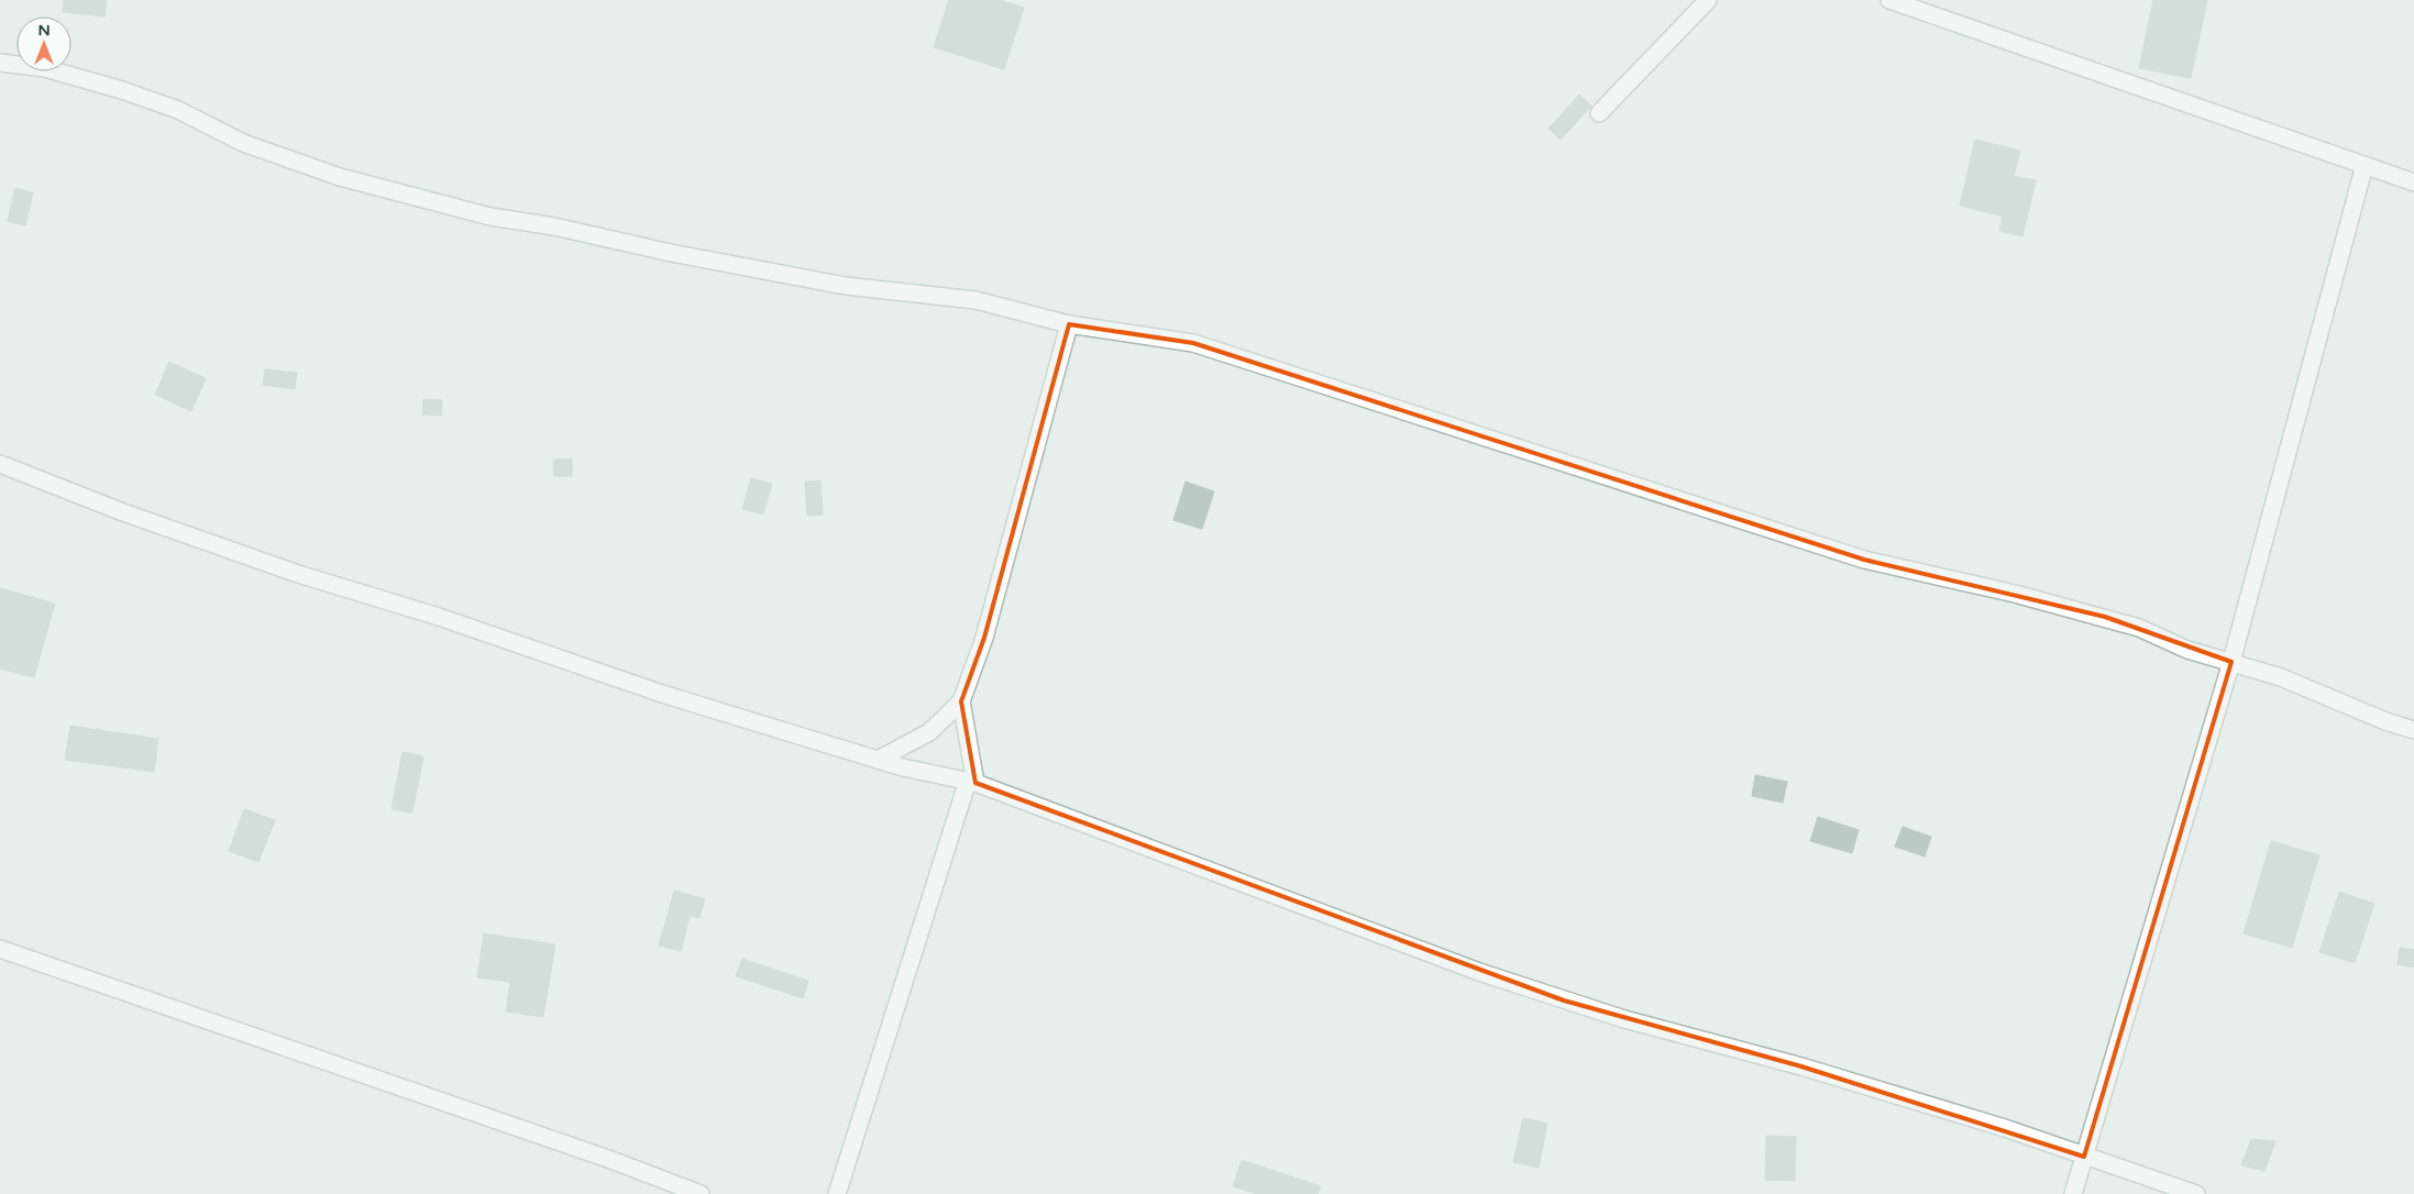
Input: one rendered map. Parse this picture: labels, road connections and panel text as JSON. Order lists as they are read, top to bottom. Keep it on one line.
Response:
{"north":"top"}
